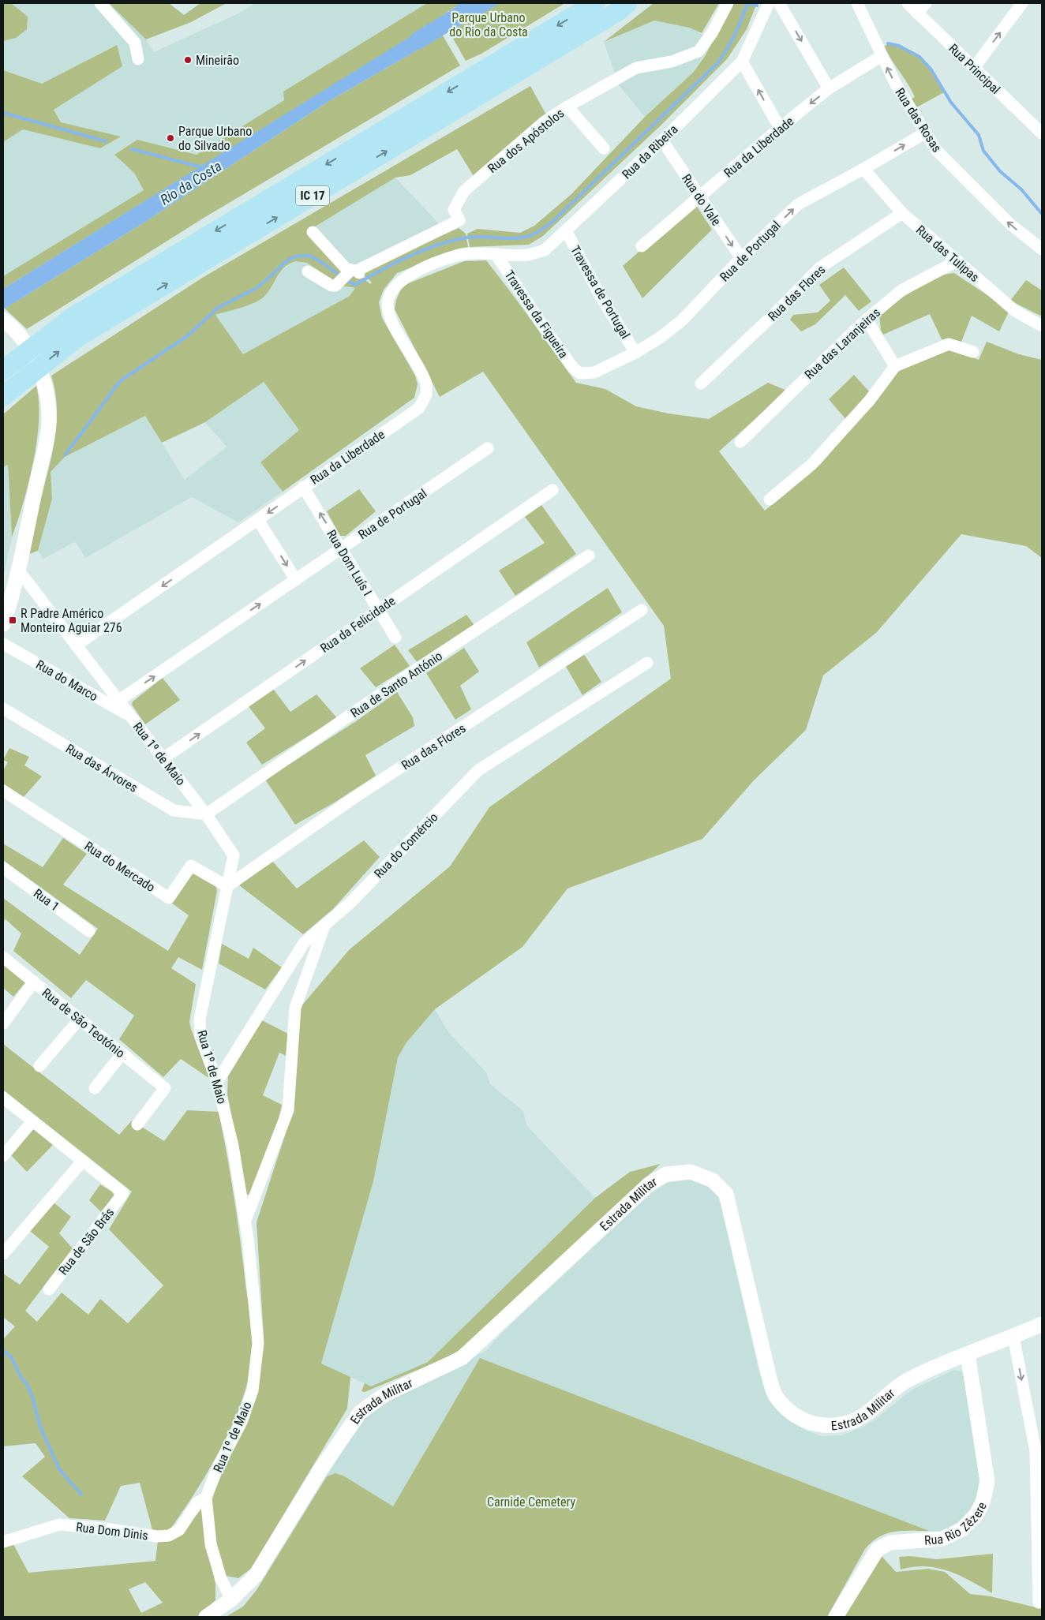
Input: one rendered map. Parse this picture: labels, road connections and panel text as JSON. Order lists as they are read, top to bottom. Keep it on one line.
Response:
{"streets":{"highway":["IC 17"],"street":["Rua Principal","Rua das Rosas","Rua dos Apóstolos","Rua da Liberdade","Rua da Ribeira","Rua do Vale","Rua de Portugal","Rua das Tulipas","Travessa de Portugal","Rua das Flores","Travessa da Figueira","Rua das Laranjeiras","Rua Dom Luís I","Rua da Felicidade","Rua do Marco","Rua de Santo António","Rua 1º de Maio","Rua das Árvores","Rua do Comércio","Rua do Mercado","Rua 1","Rua de São Teotónio","Estrada Militar","Rua de São Brás","Rua Rio Zêzere","Rua Dom Dinis"]},"crossings":[["Rua das Rosas","Rua da Liberdade"],["Rua das Rosas","Rua de Portugal"],["Rua da Liberdade","Rua da Ribeira"],["Rua da Liberdade","Rua do Vale"],["Rua da Liberdade","Travessa da Figueira"],["Rua da Liberdade","Rua Dom Luís I"],["Rua da Liberdade","Rua 1º de Maio"],["Rua da Ribeira","Rua do Vale"],["Rua da Ribeira","Travessa de Portugal"],["Rua da Ribeira","Travessa da Figueira"],["Rua do Vale","Rua de Portugal"],["Rua de Portugal","Rua das Tulipas"],["Rua de Portugal","Travessa de Portugal"],["Rua de Portugal","Travessa da Figueira"],["Rua de Portugal","Rua Dom Luís I"],["Rua de Portugal","Rua 1º de Maio"],["Rua das Tulipas","Rua das Flores"],["Rua das Tulipas","Rua das Laranjeiras"],["Rua das Flores","Rua 1º de Maio"],["Rua das Flores","Rua do Mercado"],["Rua Dom Luís I","Rua da Felicidade"],["Rua da Felicidade","Rua 1º de Maio"],["Rua do Marco","Rua 1º de Maio"],["Rua de Santo António","Rua 1º de Maio"],["Rua de Santo António","Rua das Árvores"],["Rua 1º de Maio","Rua das Árvores"],["Rua 1º de Maio","Rua do Comércio"],["Rua 1º de Maio","Rua do Mercado"],["Rua 1º de Maio","Estrada Militar"],["Rua 1º de Maio","Rua Dom Dinis"],["Estrada Militar","Rua Rio Zêzere"]],"one_way":["Rua das Rosas","Rua da Liberdade","Rua do Vale","Rua de Portugal","Rua da Felicidade"],"water":["Rio da Costa"],"parks":["Parque Urbano do Rio da Costa","Carnide Cemetery"],"places":{"other":["Mineirão","Parque Urbano do Silvado"],"transit":["R Padre Américo Monteiro Aguiar 276"]}}
